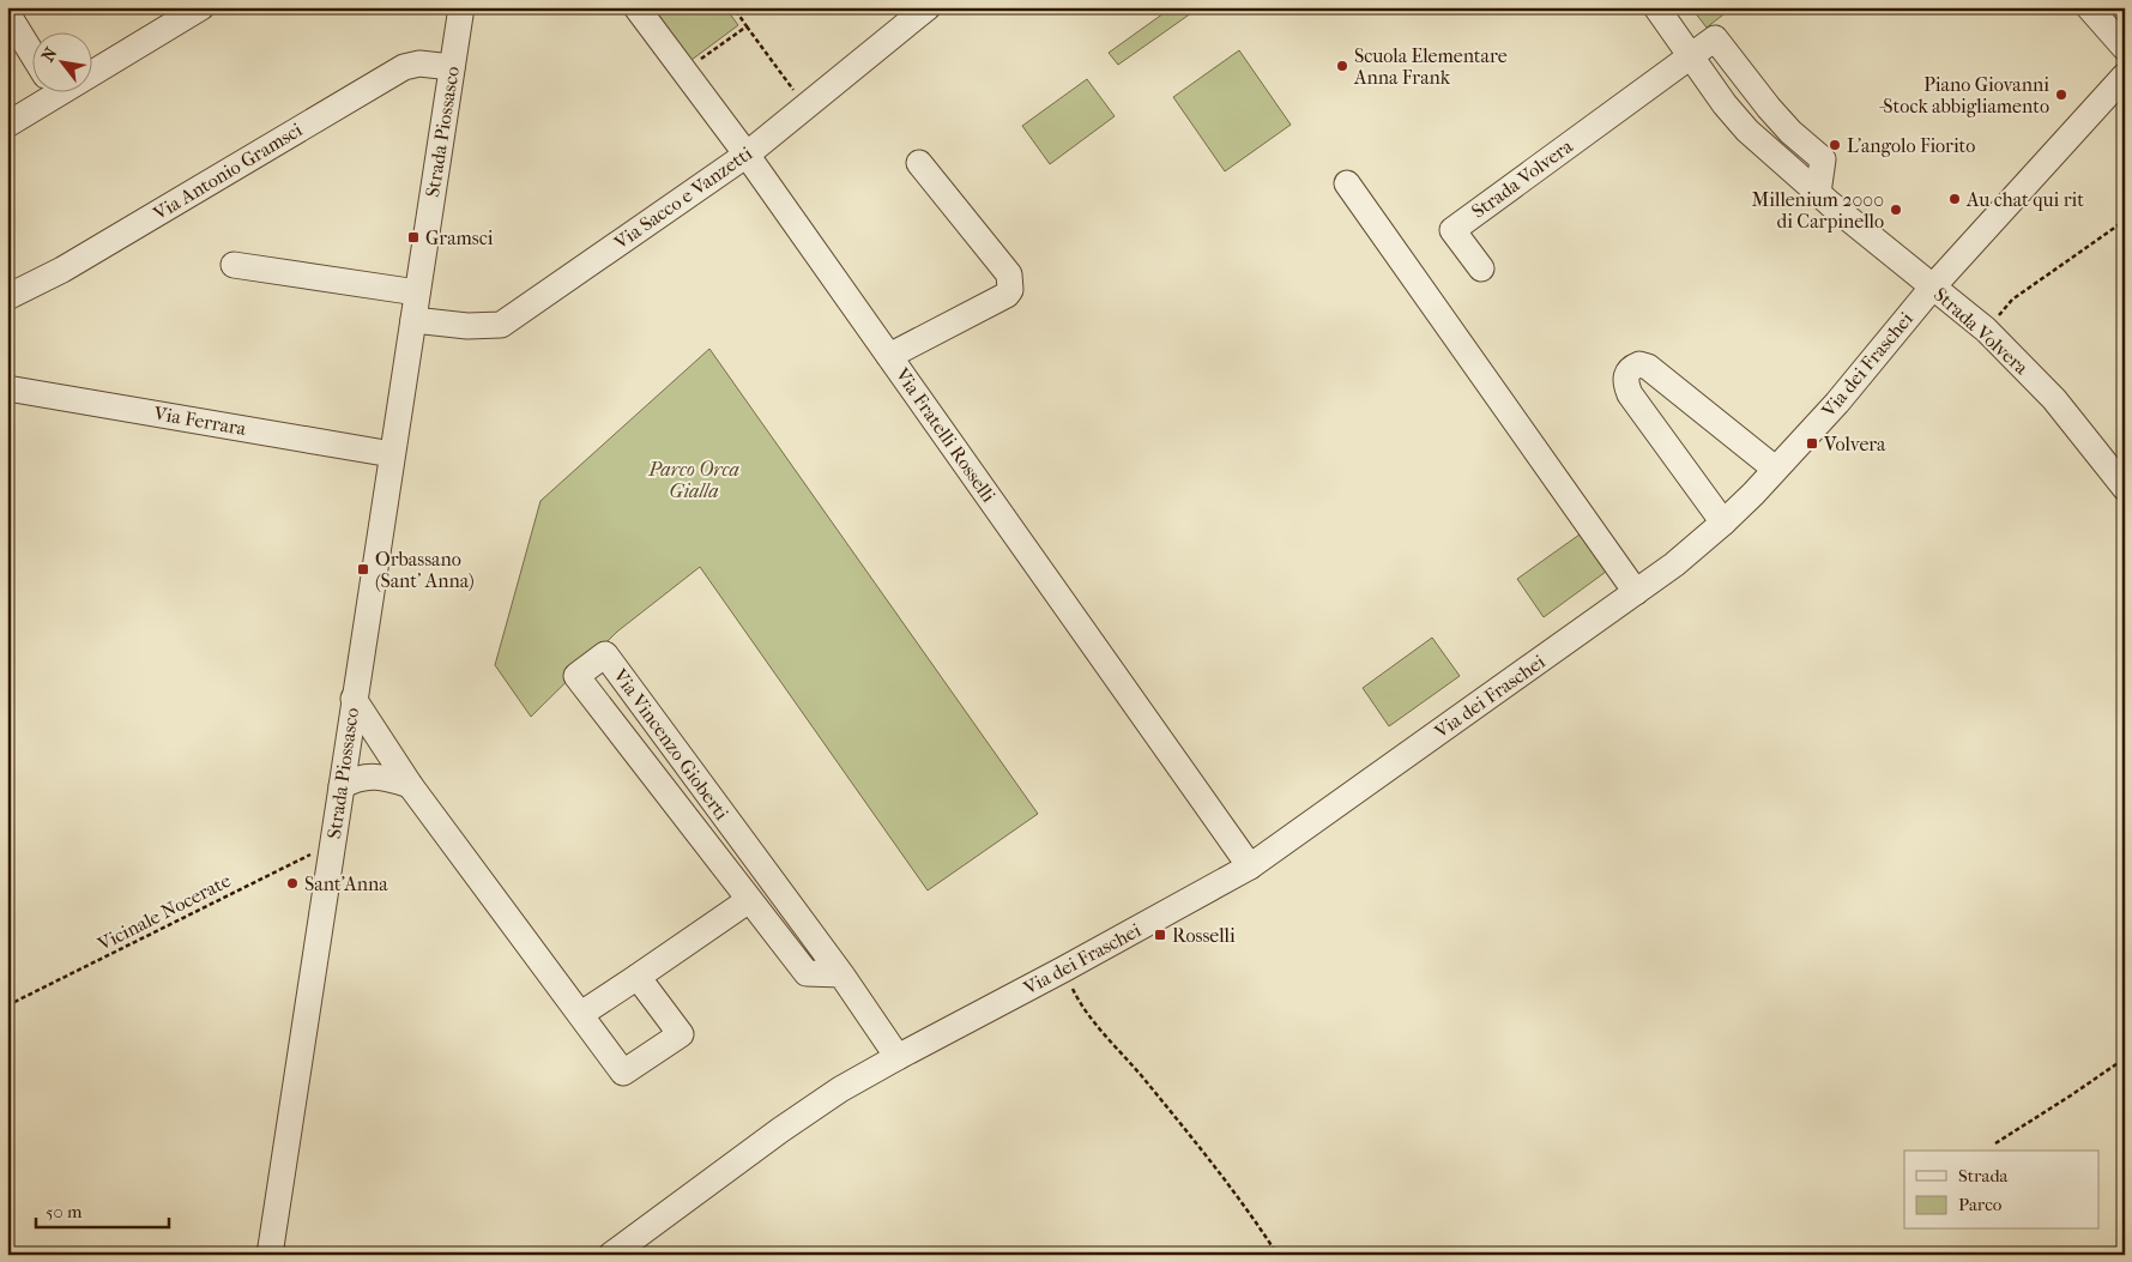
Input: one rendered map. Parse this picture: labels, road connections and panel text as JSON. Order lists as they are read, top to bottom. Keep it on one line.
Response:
{"streets":{"street":["Strada Piossasco","Via Antonio Gramsci","Strada Volvera","Via Sacco e Vanzetti","Via dei Fraschei","Via Ferrara","Via Fratelli Rosselli","Via Vincenzo Gioberti"],"path":["Vicinale Nocerate"]},"crossings":[["Strada Piossasco","Via Antonio Gramsci"],["Strada Piossasco","Via Sacco e Vanzetti"],["Strada Piossasco","Via Ferrara"],["Strada Piossasco","Vicinale Nocerate"],["Strada Volvera","Via dei Fraschei"],["Via Sacco e Vanzetti","Via Fratelli Rosselli"],["Via dei Fraschei","Via Fratelli Rosselli"],["Via dei Fraschei","Via Vincenzo Gioberti"]],"parks":["Parco Orca Gialla"],"places":{"other":["Scuola Elementare Anna Frank","Piano Giovanni -Stock abbigliamento","L'angolo Fiorito","Au chat qui rit","Millenium 2000 di Carpinello","Sant'Anna"],"transit":["Gramsci","Volvera","Orbassano (Sant' Anna)","Rosselli"]},"legend":["Strada","Parco"],"scale_bar":"50 m","north":"top left"}
